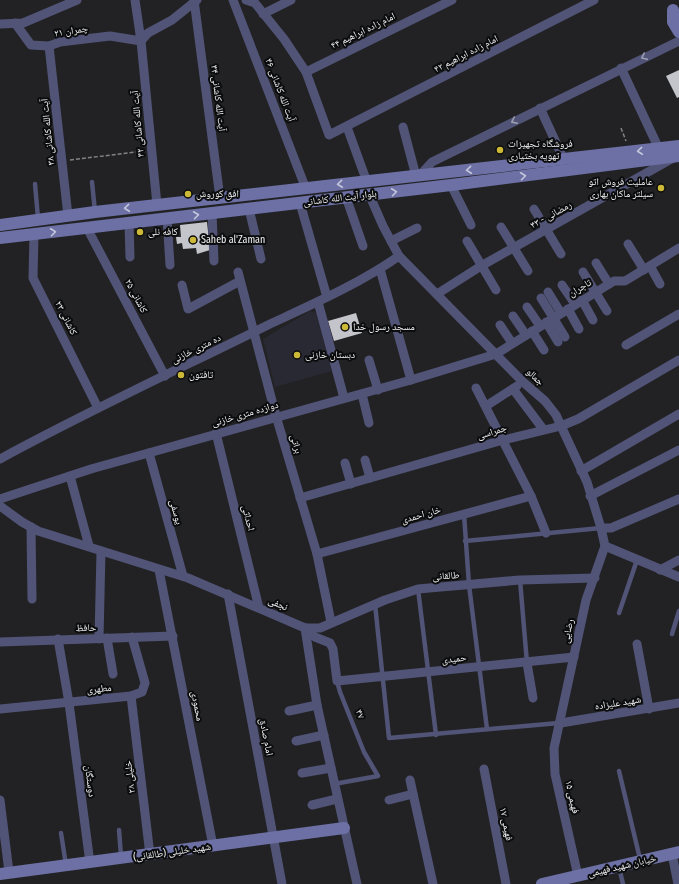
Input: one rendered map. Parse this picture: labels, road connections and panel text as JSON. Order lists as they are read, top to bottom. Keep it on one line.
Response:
{"streets":{"main road":["بلوار آیت الله کاشانی","شهید خلیلی (طالقانی)","خیابان شهید فهیمی"],"street":["چمران ۲۱","امام زاده ابراهیم ۴۴","امام زاده ابراهیم ۴۲","آیت الله کاشانی ۴۶","آیت الله کاشانی ۴۴","آیت الله کاشانی ۴۲","آیت الله کاشانی ۳۸","رمضانی - ۴۳","تاجران","کاشانی ۲۵","کاشانی ۲۳","ده متری خازنی","جمالو","دوازده متری خازنی","جمراسی","براتی","یوسفی","خان احمدی","احداثی","طالقانی","نجفی","حافظ","رضایی","حمیدی","مطهری","شهید علیزاده","محمودی","۴۷","امام صادق","خلیلی ۲۸","دوستگان","فهیمی ۱۵","فهیمی ۱۷"]},"crossings":[["چمران ۲۱","آیت الله کاشانی ۴۲"],["چمران ۲۱","آیت الله کاشانی ۳۸"],["امام زاده ابراهیم ۴۴","امام زاده ابراهیم ۴۲"],["آیت الله کاشانی ۴۶","بلوار آیت الله کاشانی"],["آیت الله کاشانی ۴۴","بلوار آیت الله کاشانی"],["آیت الله کاشانی ۴۲","بلوار آیت الله کاشانی"],["آیت الله کاشانی ۳۸","بلوار آیت الله کاشانی"],["بلوار آیت الله کاشانی","رمضانی - ۴۳"],["بلوار آیت الله کاشانی","کاشانی ۲۵"],["بلوار آیت الله کاشانی","کاشانی ۲۳"],["بلوار آیت الله کاشانی","جمالو"],["رمضانی - ۴۳","جمالو"],["تاجران","جمالو"],["تاجران","دوازده متری خازنی"],["کاشانی ۲۵","ده متری خازنی"],["کاشانی ۲۳","ده متری خازنی"],["ده متری خازنی","جمالو"],["ده متری خازنی","براتی"],["جمالو","دوازده متری خازنی"],["جمالو","جمراسی"],["جمالو","رضایی"],["دوازده متری خازنی","براتی"],["دوازده متری خازنی","یوسفی"],["دوازده متری خازنی","احداثی"],["جمراسی","براتی"],["براتی","خان احمدی"],["براتی","طالقانی"],["یوسفی","نجفی"],["احداثی","نجفی"],["طالقانی","نجفی"],["طالقانی","رضایی"],["طالقانی","۴۷"],["نجفی","محمودی"],["نجفی","۴۷"],["نجفی","امام صادق"],["حافظ","محمودی"],["حافظ","دوستگان"],["رضایی","حمیدی"],["رضایی","شهید علیزاده"],["رضایی","فهیمی ۱۵"],["حمیدی","۴۷"],["مطهری","خلیلی ۲۸"],["مطهری","دوستگان"],["شهید علیزاده","فهیمی ۱۵"],["محمودی","شهید خلیلی (طالقانی)"],["امام صادق","شهید خلیلی (طالقانی)"],["خلیلی ۲۸","شهید خلیلی (طالقانی)"],["دوستگان","شهید خلیلی (طالقانی)"],["فهیمی ۱۵","خیابان شهید فهیمی"]],"places":["فروشگاه تجهیزات تهویه بختیاری","عاملیت فروش اتو سیلتر ماکان بهاری","افق کوروش","کافه نلی","Saheb al'Zaman","مسجد رسول خدا","دبستان خازنی","تافتون"]}
